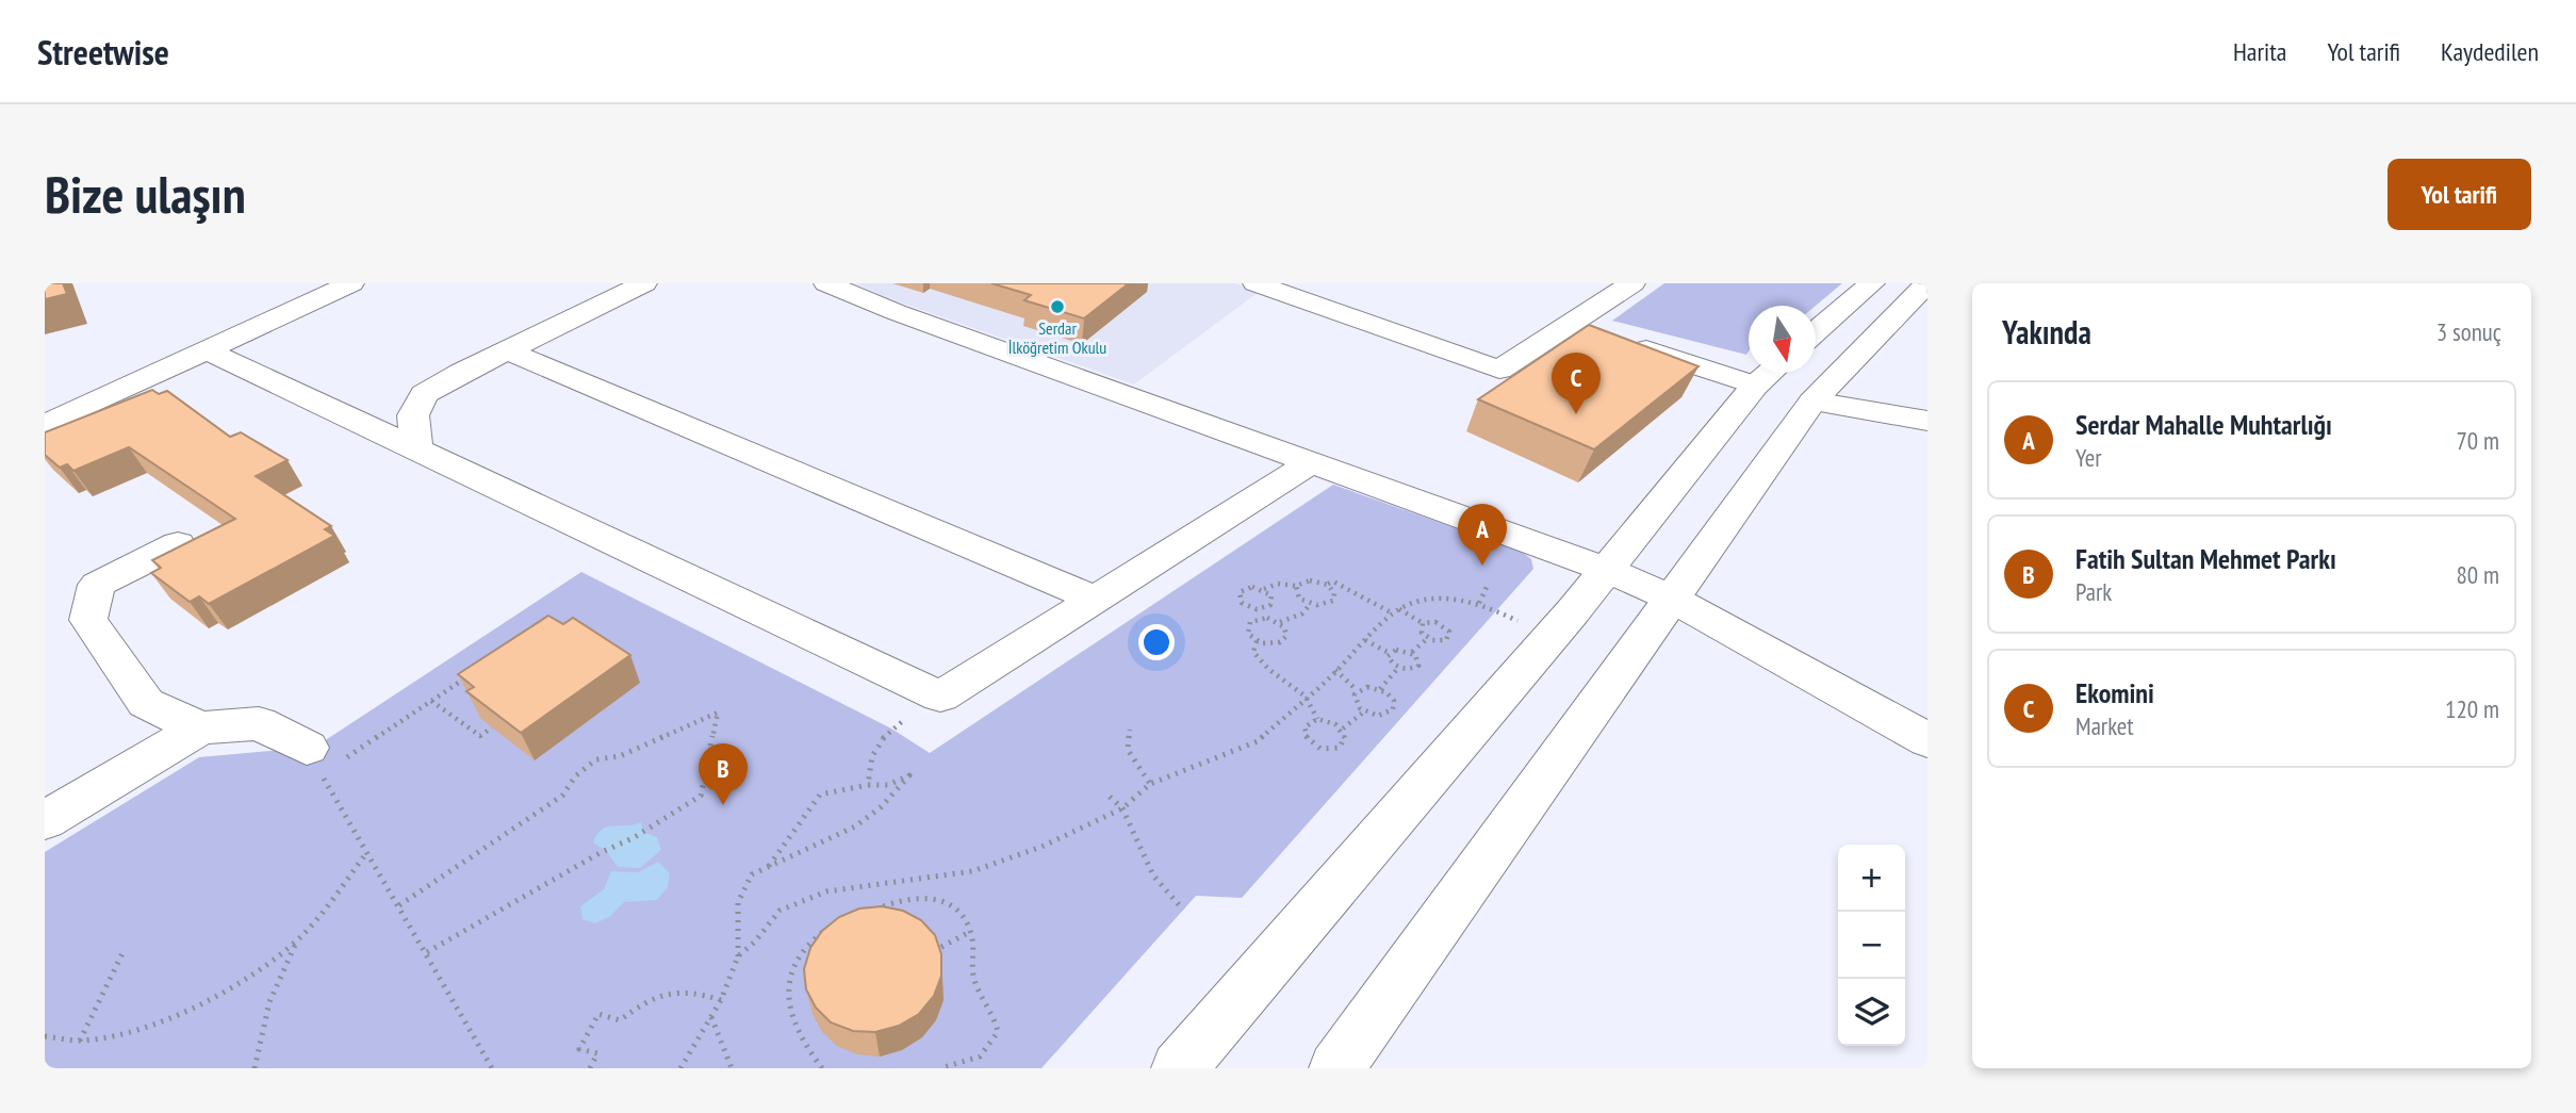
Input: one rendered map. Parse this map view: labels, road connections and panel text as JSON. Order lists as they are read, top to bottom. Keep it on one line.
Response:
{"places":["Serdar İlköğretim Okulu"],"north":"bottom","page":{"header":"Streetwise","nav":["Harita","Yol tarifi","Kaydedilen"],"buttons":"Yol tarifi","title":"Bize ulaşın","heading":["Yakında","3 sonuç"],"pins":["C","A","B"],"list":[{"mark":"A","name":"Serdar Mahalle Muhtarlığı","note":"Yer","value":"70 m"},{"mark":"B","name":"Fatih Sultan Mehmet Parkı","note":"Park","value":"80 m"},{"mark":"C","name":"Ekomini","note":"Market","value":"120 m"}],"map_buttons":["+","−"]}}
